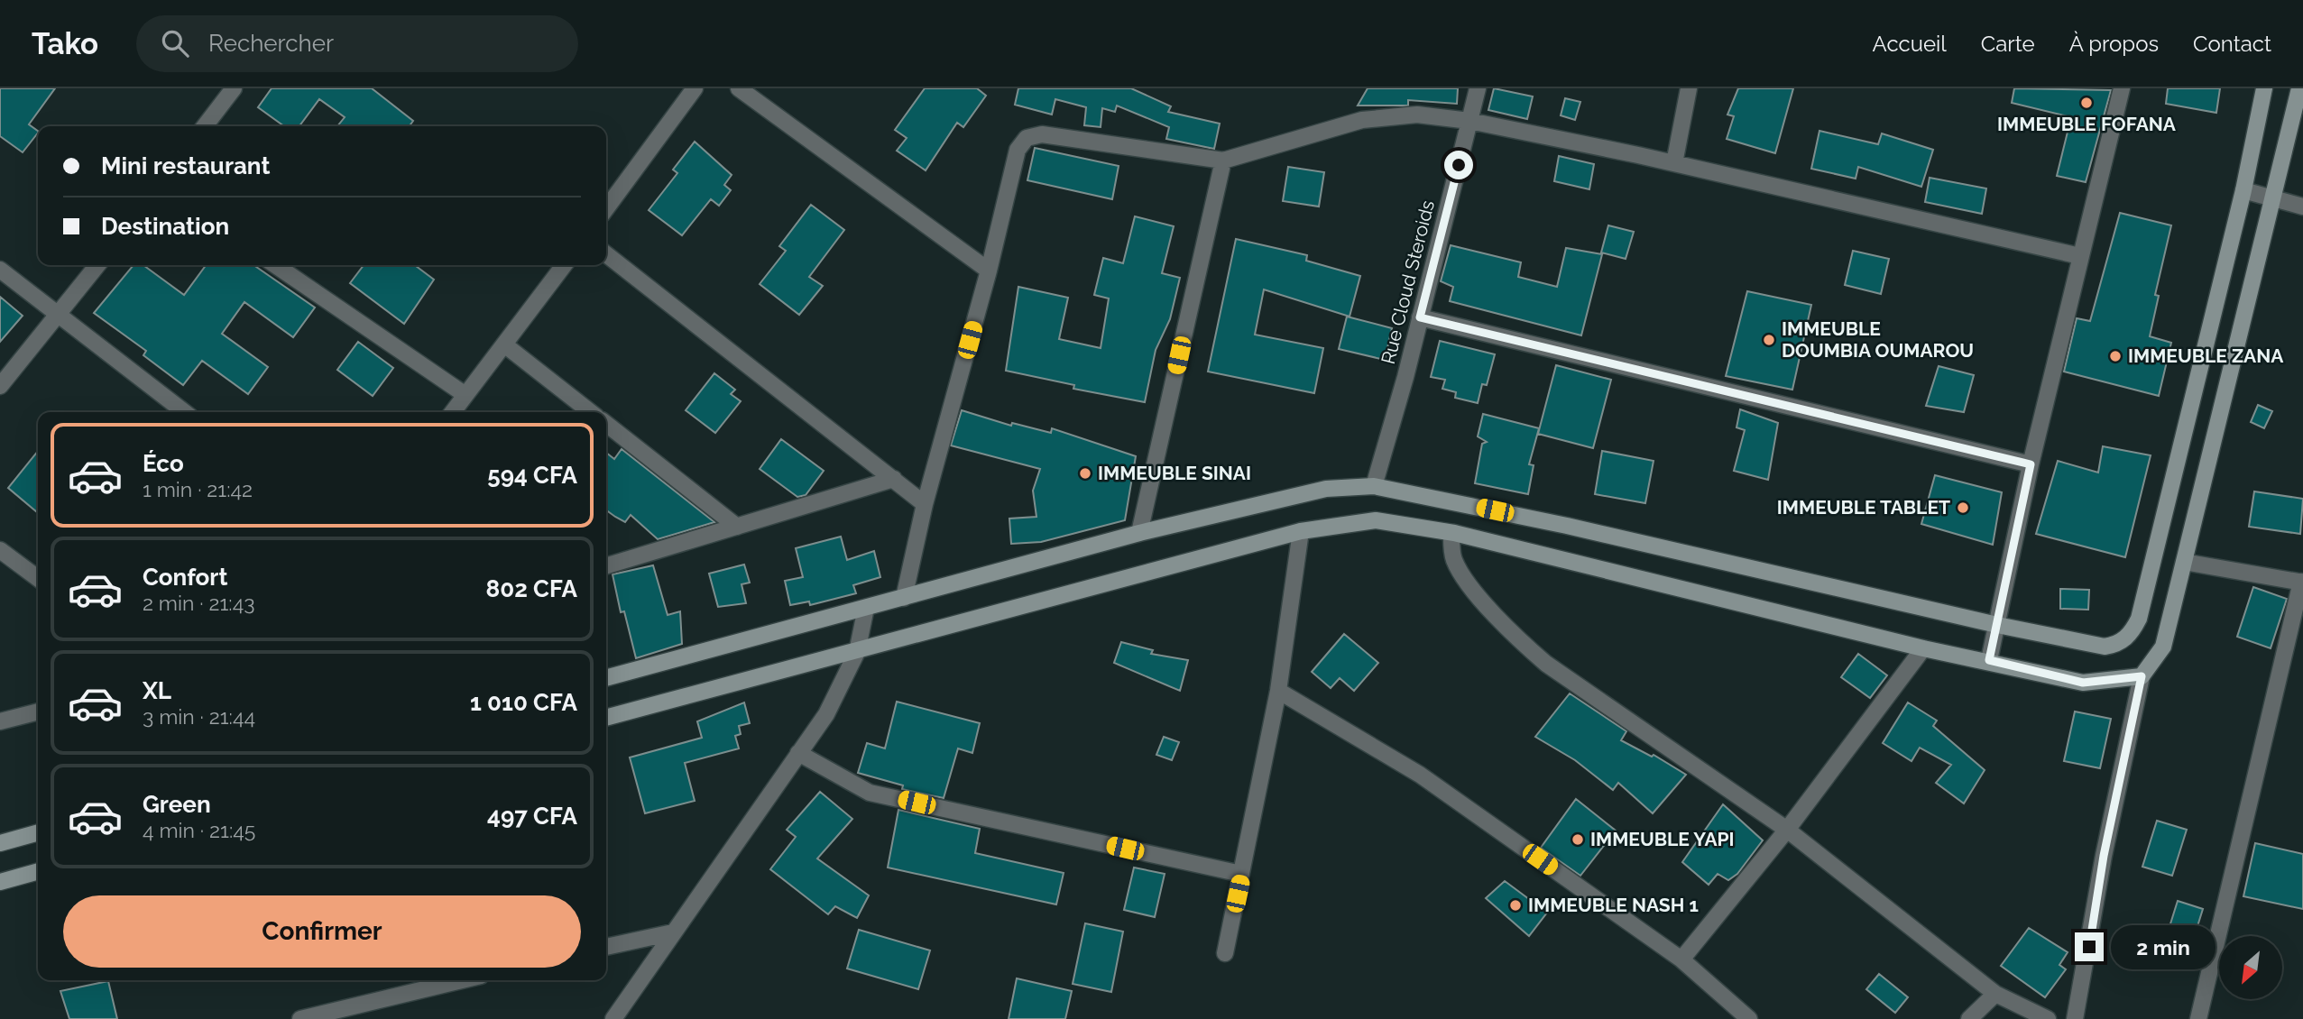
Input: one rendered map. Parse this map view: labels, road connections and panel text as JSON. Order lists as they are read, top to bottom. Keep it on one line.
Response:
{"streets":{"street":["Rue Cloud Steroids"]},"places":["IMMEUBLE FOFANA","IMMEUBLE DOUMBIA OUMAROU","IMMEUBLE ZANA","IMMEUBLE SINAI","IMMEUBLE TABLET","IMMEUBLE YAPI","IMMEUBLE NASH 1"],"north":"bottom left","page":{"header":"Tako","search":"Rechercher","nav":["Accueil","Carte","À propos","Contact"],"banner":["Mini restaurant","Destination"],"list":[{"name":"Éco","note":"1 min · 21:42","value":"594 CFA"},{"name":"Confort","note":"2 min · 21:43","value":"802 CFA"},{"name":"XL","note":"3 min · 21:44","value":"1 010 CFA"},{"name":"Green","note":"4 min · 21:45","value":"497 CFA"}],"buttons":"Confirmer","bubble":"2 min"}}
